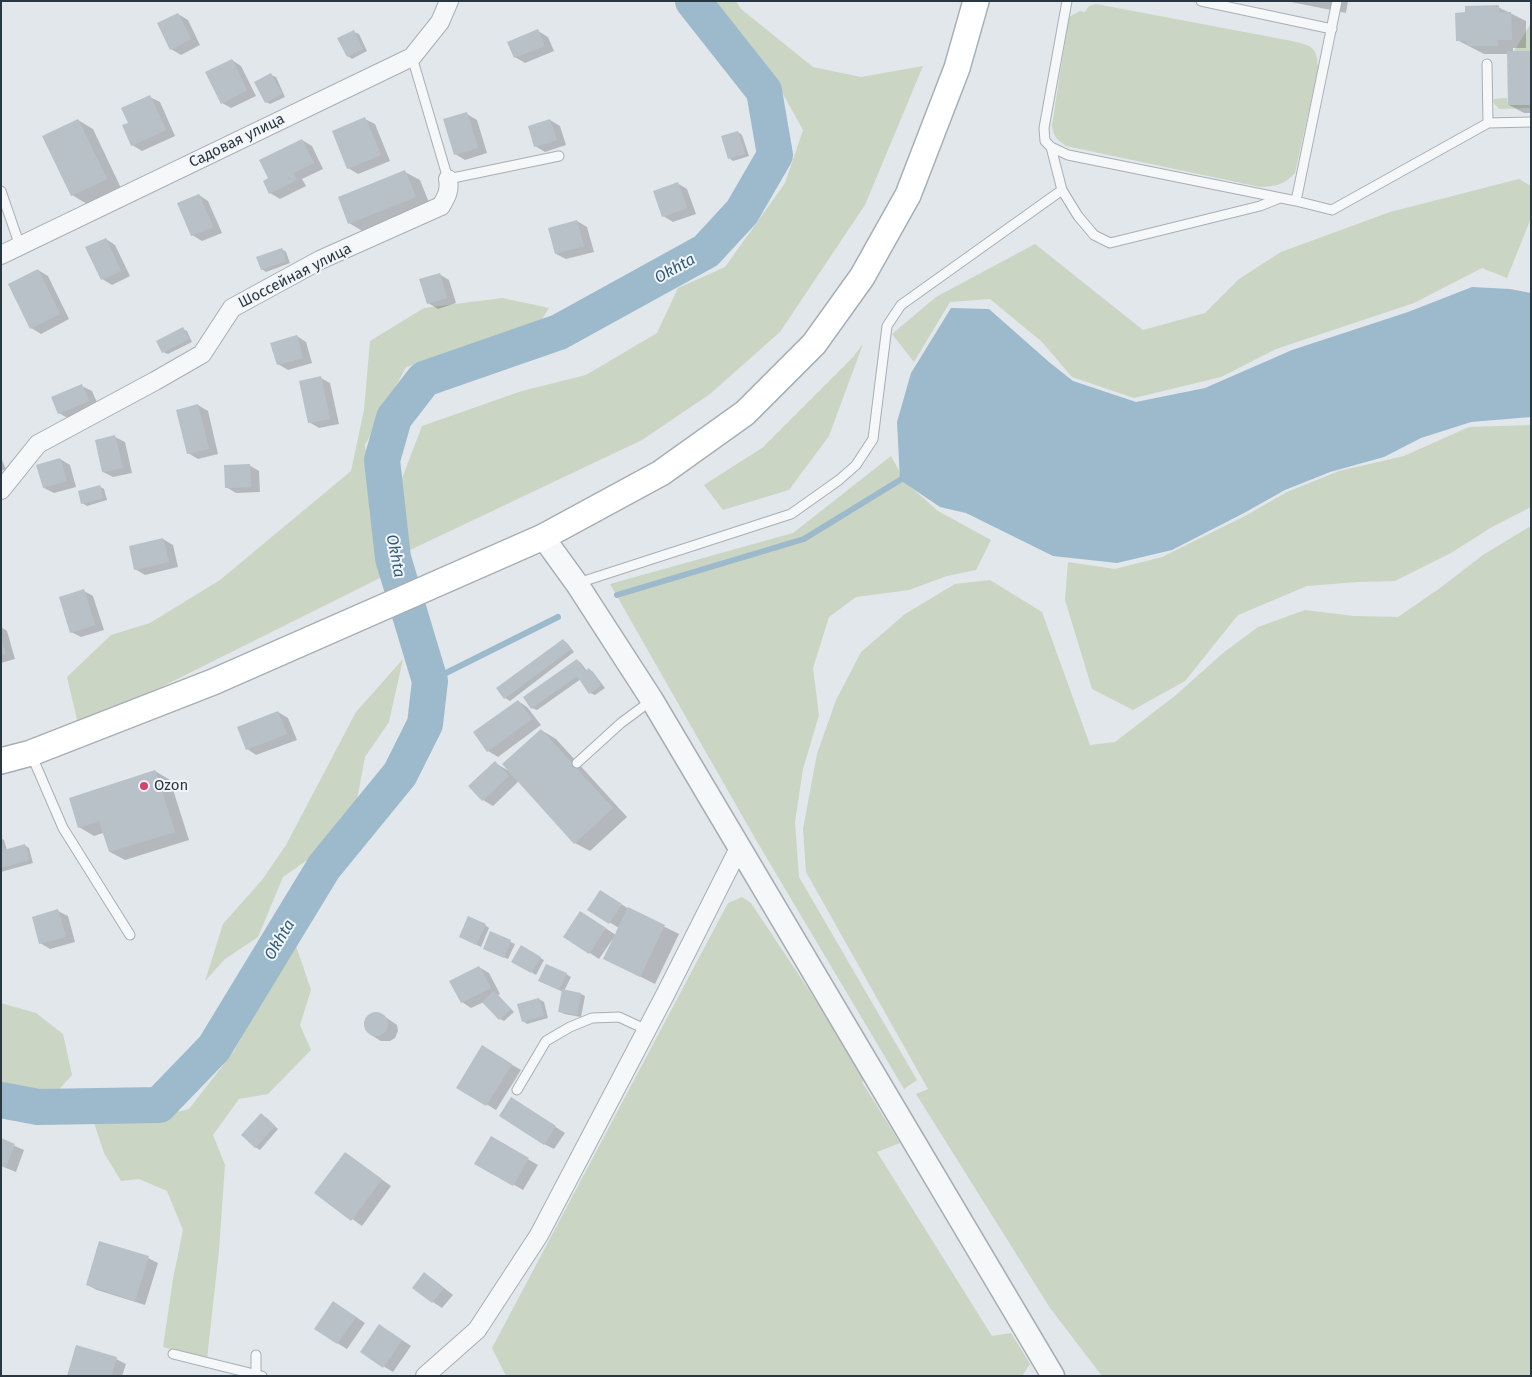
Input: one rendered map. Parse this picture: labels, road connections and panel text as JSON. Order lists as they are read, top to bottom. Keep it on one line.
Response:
{"streets":{"street":["Садовая улица","Шоссейная улица"]},"water":["Okhta"],"places":["Ozon"]}
